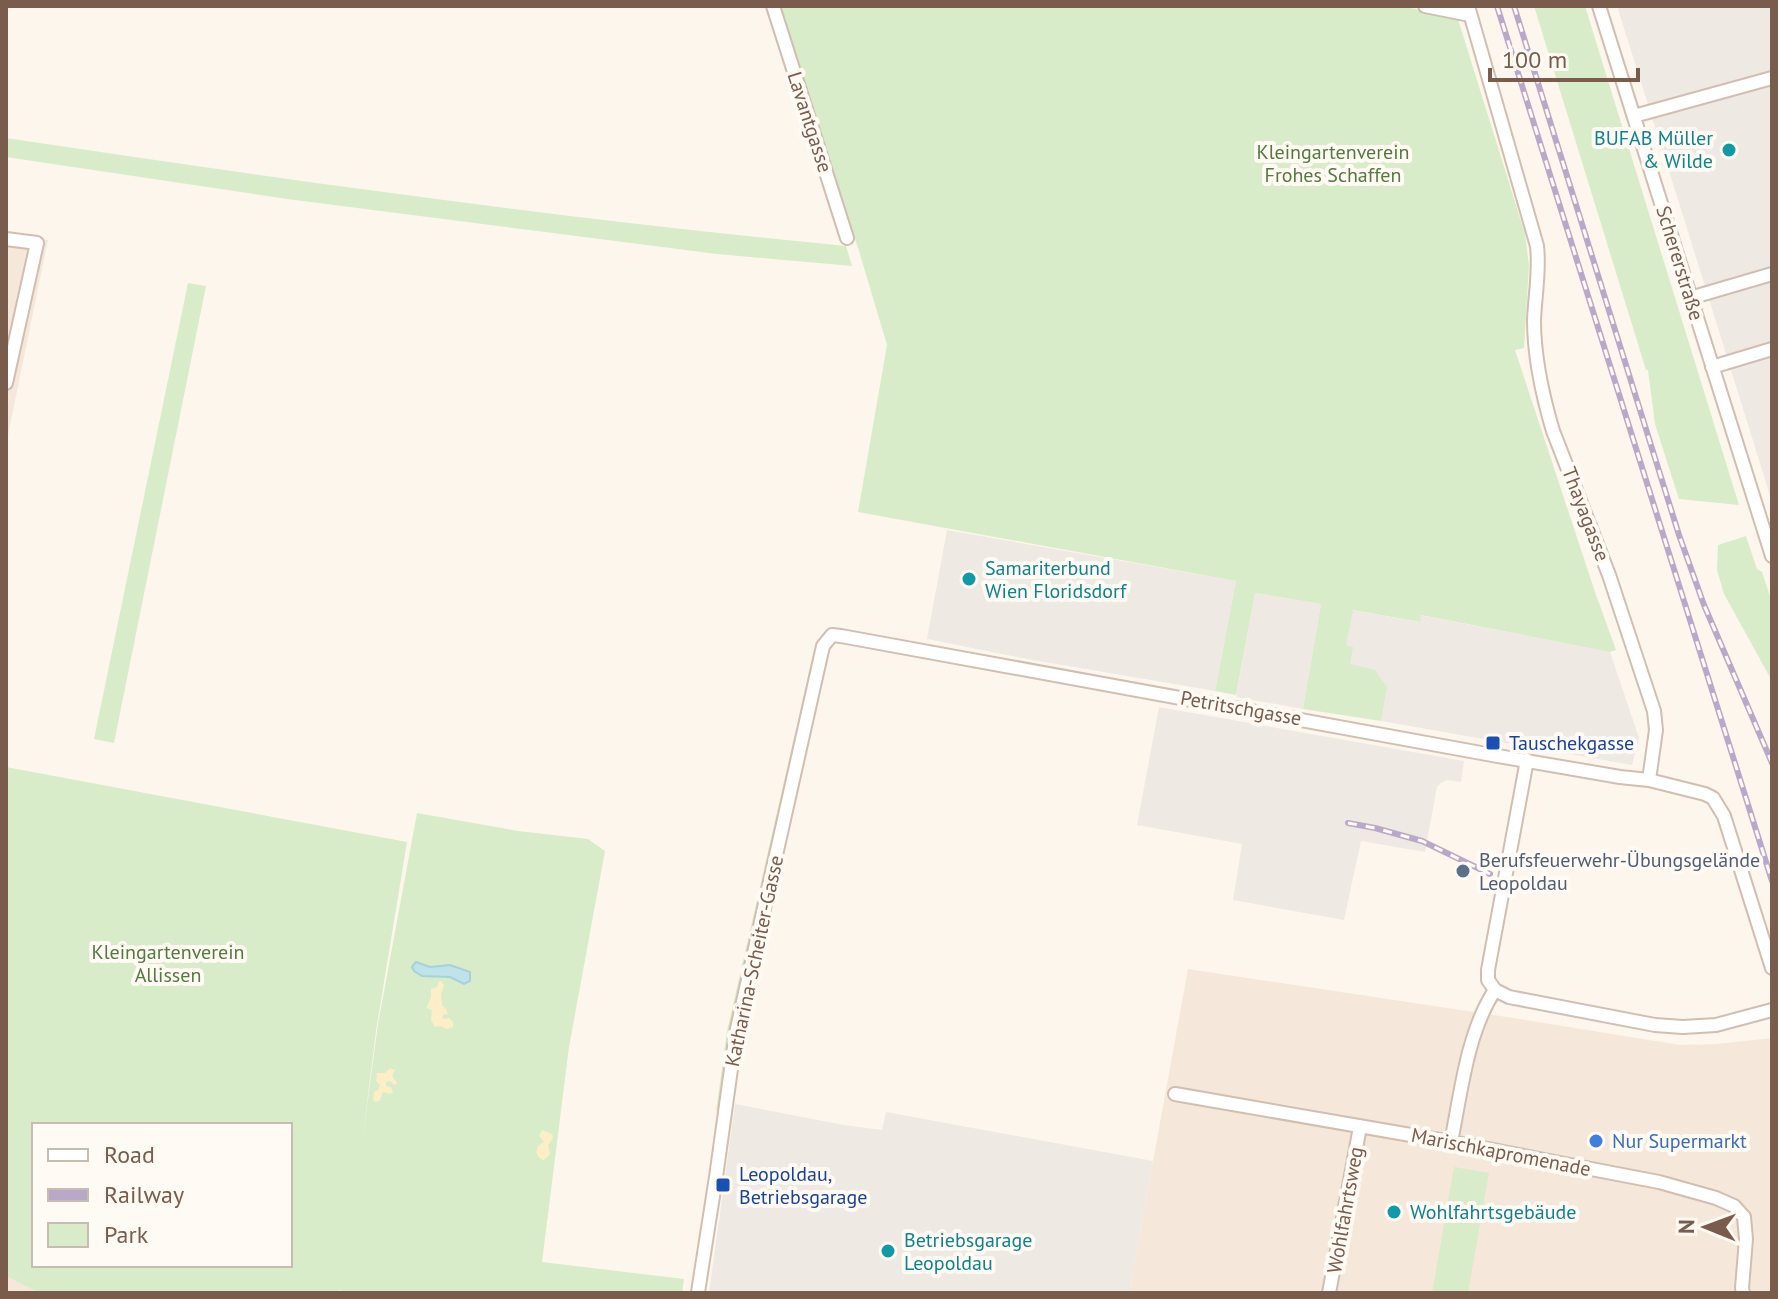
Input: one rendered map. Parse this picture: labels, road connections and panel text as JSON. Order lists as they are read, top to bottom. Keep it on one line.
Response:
{"streets":{"street":["Lavantgasse","Schererstraße","Thayagasse","Petritschgasse","Katharina-Scheiter-Gasse","Marischkapromenade","Wohlfahrtsweg"]},"crossings":[["Thayagasse","Petritschgasse"],["Petritschgasse","Katharina-Scheiter-Gasse"],["Marischkapromenade","Wohlfahrtsweg"]],"parks":["Kleingartenverein Frohes Schaffen","Kleingartenverein Allissen"],"places":{"other":["BUFAB Müller & Wilde","Samariterbund Wien Floridsdorf","Berufsfeuerwehr-Übungsgelände Leopoldau","Nur Supermarkt","Wohlfahrtsgebäude","Betriebsgarage Leopoldau"],"transit":["Tauschekgasse","Leopoldau, Betriebsgarage"]},"legend":["Road","Railway","Park"],"scale_bar":"100 m","north":"left"}
